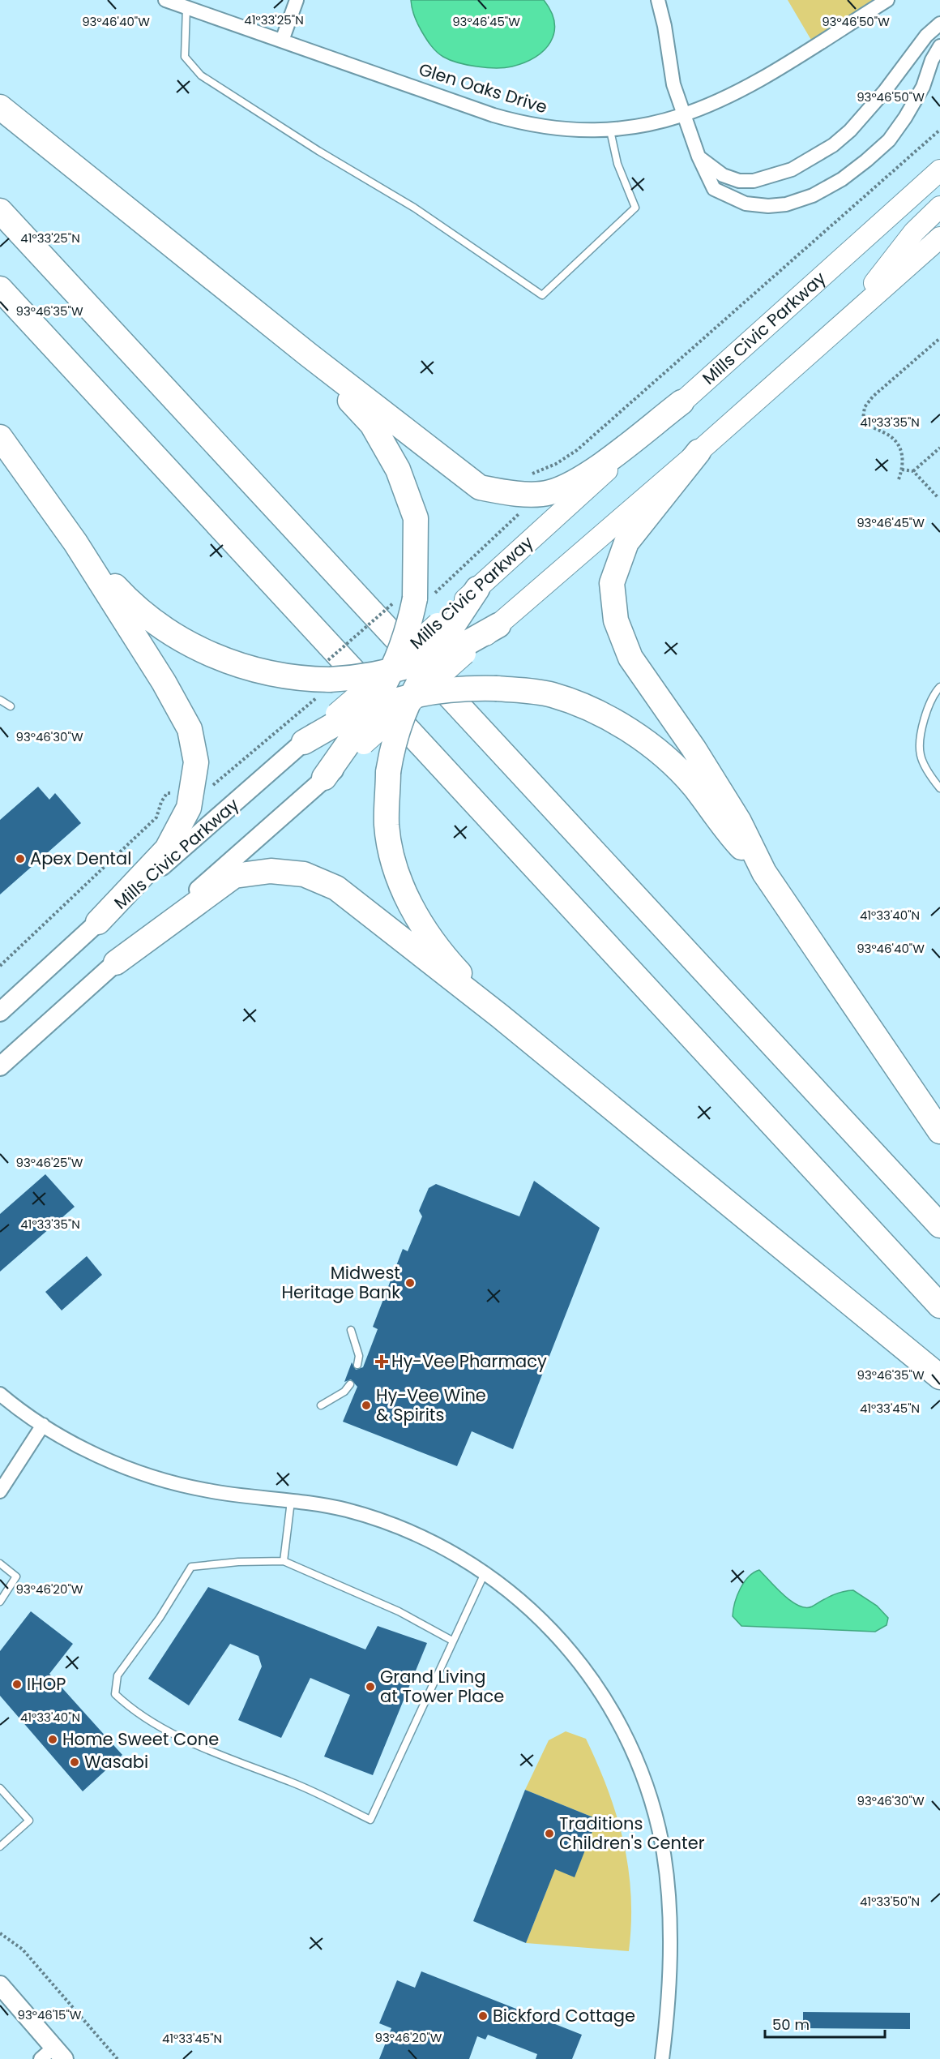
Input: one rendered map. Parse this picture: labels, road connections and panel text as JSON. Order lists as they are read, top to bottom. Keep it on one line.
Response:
{"streets":{"main road":["Mills Civic Parkway"],"street":["Glen Oaks Drive"]},"places":{"other":["Apex Dental","Midwest Heritage Bank","Hy-Vee Wine & Spirits","IHOP","Grand Living at Tower Place","Home Sweet Cone","Wasabi","Traditions Children's Center","Bickford Cottage"],"health":["Hy-Vee Pharmacy"]},"scale_bar":"50 m","coordinates":["41°33'25\"N","93°46'40\"W","93°46'50\"W","93°46'45\"W","93°46'35\"W","41°33'35\"N","93°46'30\"W","41°33'40\"N","93°46'25\"W","41°33'45\"N","93°46'20\"W","41°33'50\"N","93°46'15\"W"]}
